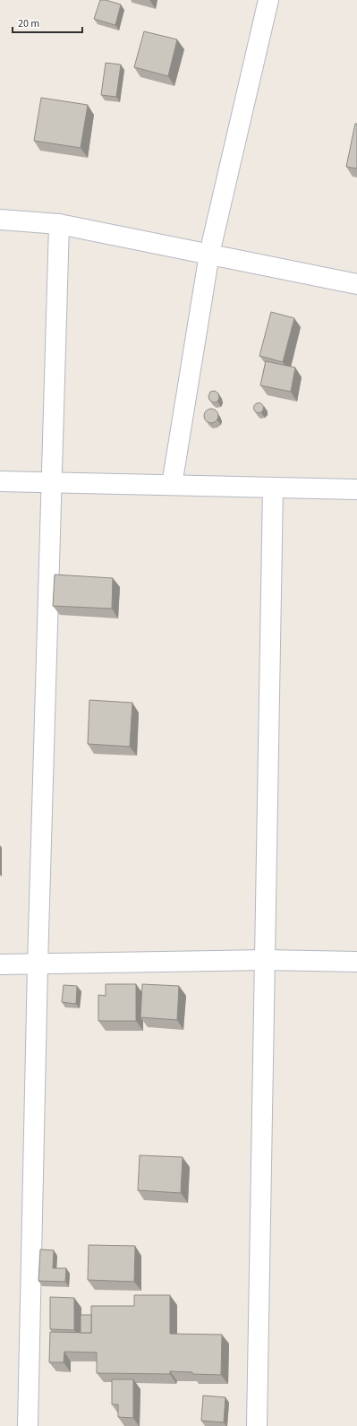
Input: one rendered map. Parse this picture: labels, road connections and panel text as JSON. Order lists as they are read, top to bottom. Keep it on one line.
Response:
{"scale_bar":"20 m"}
